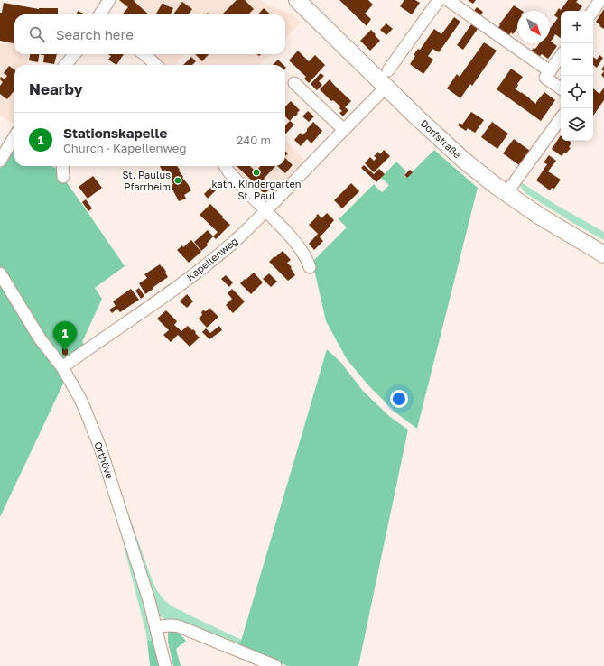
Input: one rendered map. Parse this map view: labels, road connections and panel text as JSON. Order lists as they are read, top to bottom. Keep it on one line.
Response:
{"streets":{"street":["Dorfstraße","Kapellenweg","Orthöve"]},"crossings":[["Dorfstraße","Kapellenweg"],["Kapellenweg","Orthöve"]],"places":["kath. Kindergarten St. Paul","St. Paulus Pfarrheim"],"north":"bottom right","page":{"map_buttons":["+","−"],"search":"Search here","heading":"Nearby","list":[{"mark":"1","name":"Stationskapelle","note":"Church · Kapellenweg","value":"240 m"}],"pins":"1"}}
